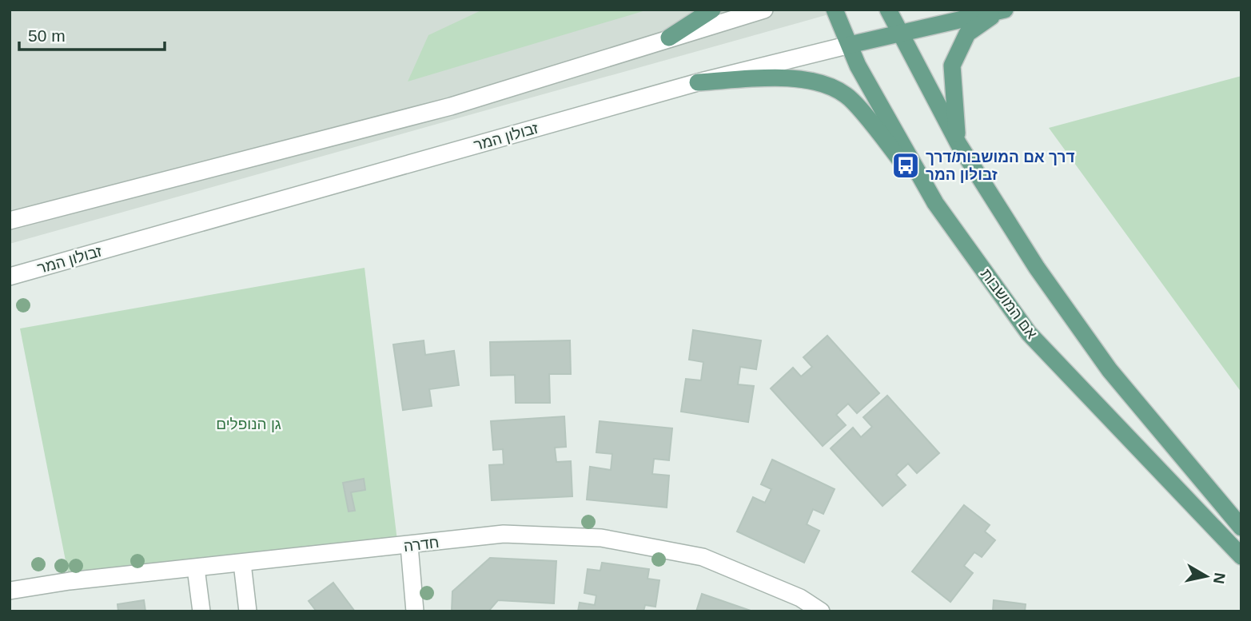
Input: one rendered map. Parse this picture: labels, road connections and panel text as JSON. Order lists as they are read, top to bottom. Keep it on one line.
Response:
{"streets":{"main road":["זבולון המר","אם המושבות"],"street":["חדרה"]},"crossings":[["זבולון המר","אם המושבות"]],"parks":["גן הנופלים"],"places":{"bus stop":["דרך אם המושבות/דרך זבולון המר"]},"scale_bar":"50 m","north":"right"}
